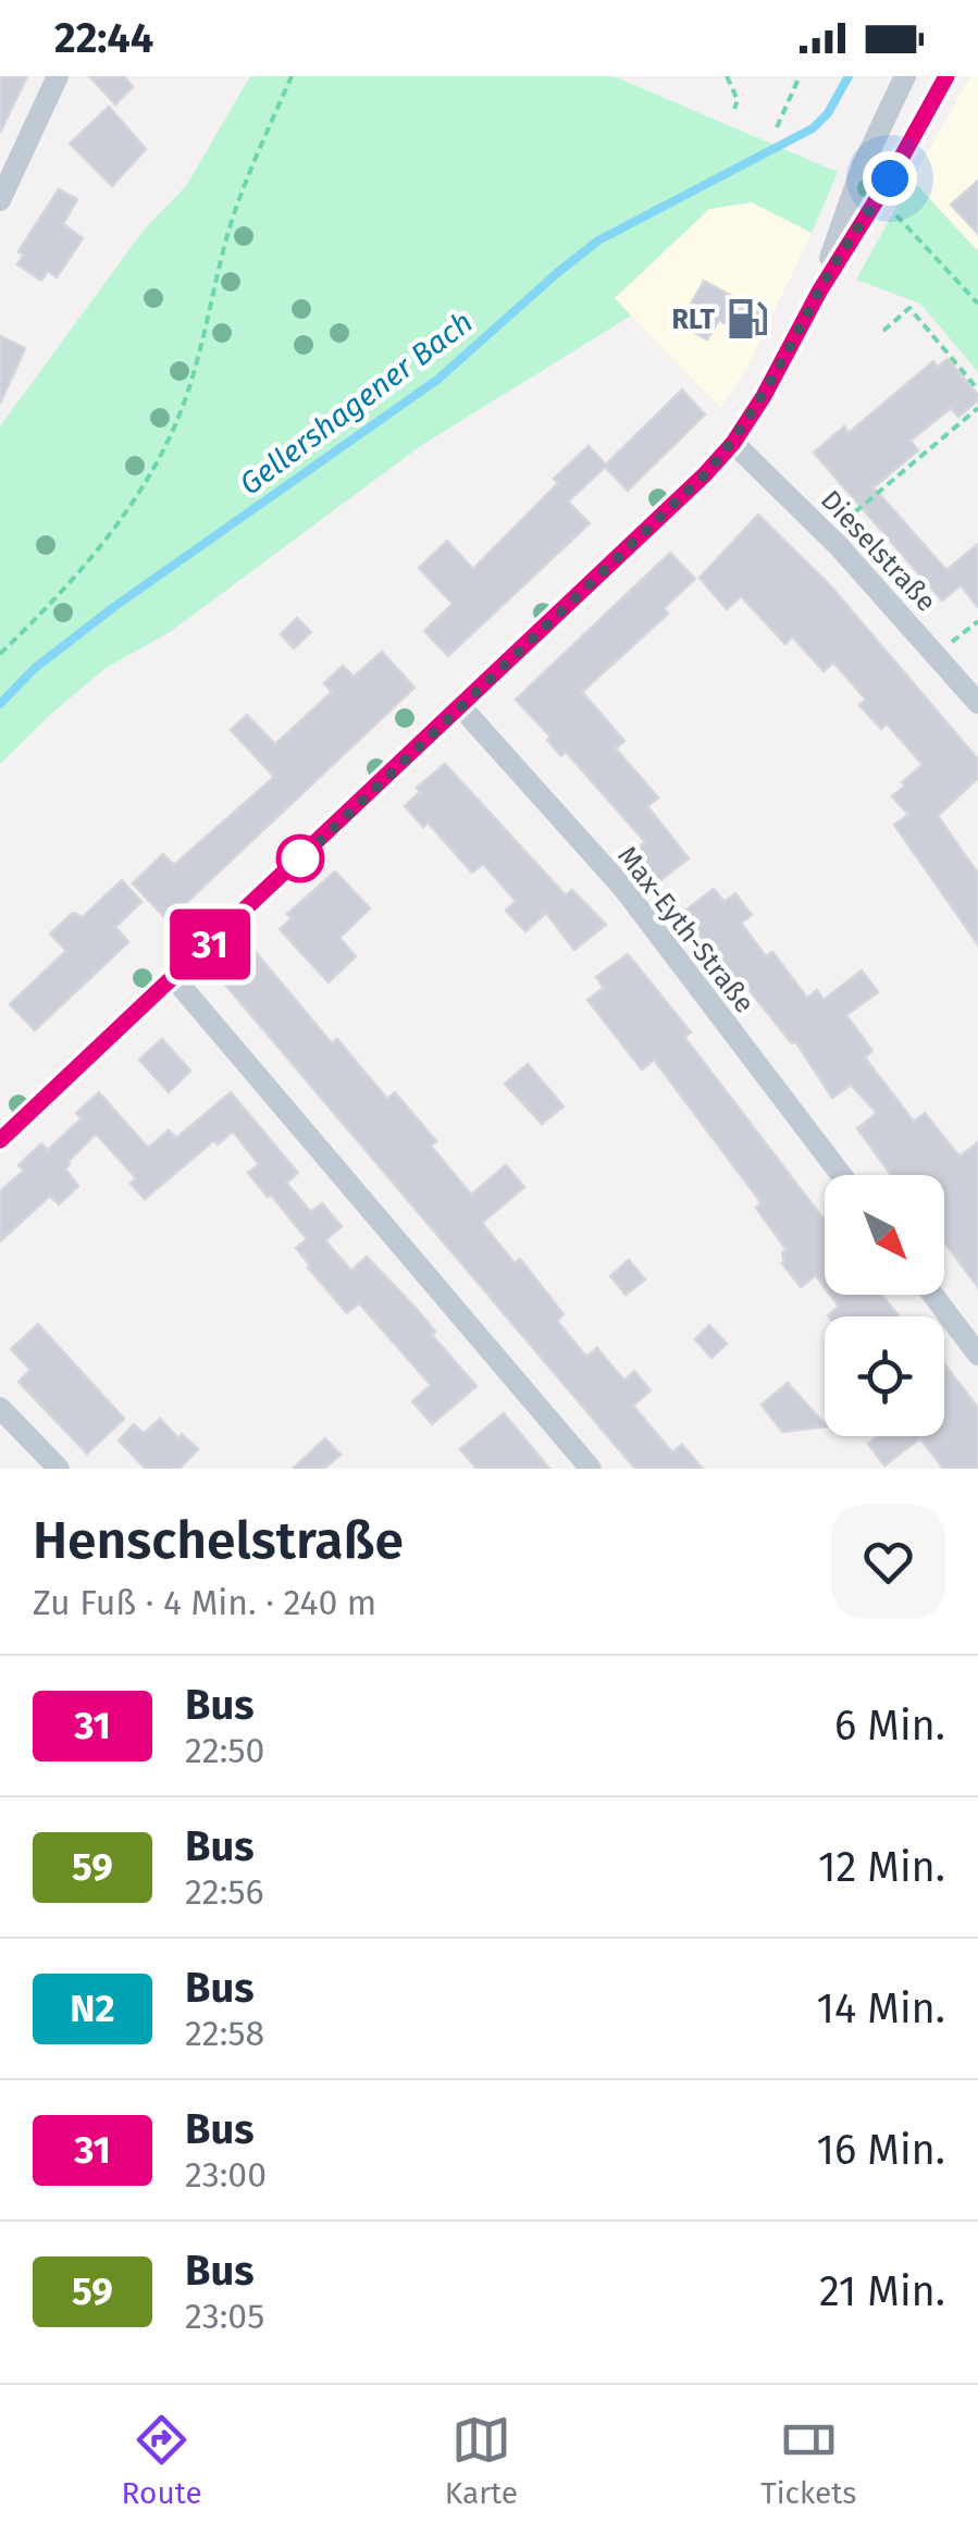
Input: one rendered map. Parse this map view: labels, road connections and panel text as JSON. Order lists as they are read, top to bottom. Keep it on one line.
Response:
{"streets":{"street":["Dieselstraße","Max-Eyth-Straße"]},"water":["Gellershagener Bach"],"places":{"fuel station":["RLT"]},"lines":["bus line 31"],"north":"bottom right","page":{"status":"22:44","on_map":"31","heading":["Henschelstraße","Zu Fuß · 4 Min. · 240 m"],"list":[{"mark":"31","name":"Bus","note":"22:50","value":"6 Min."},{"mark":"59","name":"Bus","note":"22:56","value":"12 Min."},{"mark":"N2","name":"Bus","note":"22:58","value":"14 Min."},{"mark":"31","name":"Bus","note":"23:00","value":"16 Min."},{"mark":"59","name":"Bus","note":"23:05","value":"21 Min."}],"tabs":["Route","Karte","Tickets"]}}
